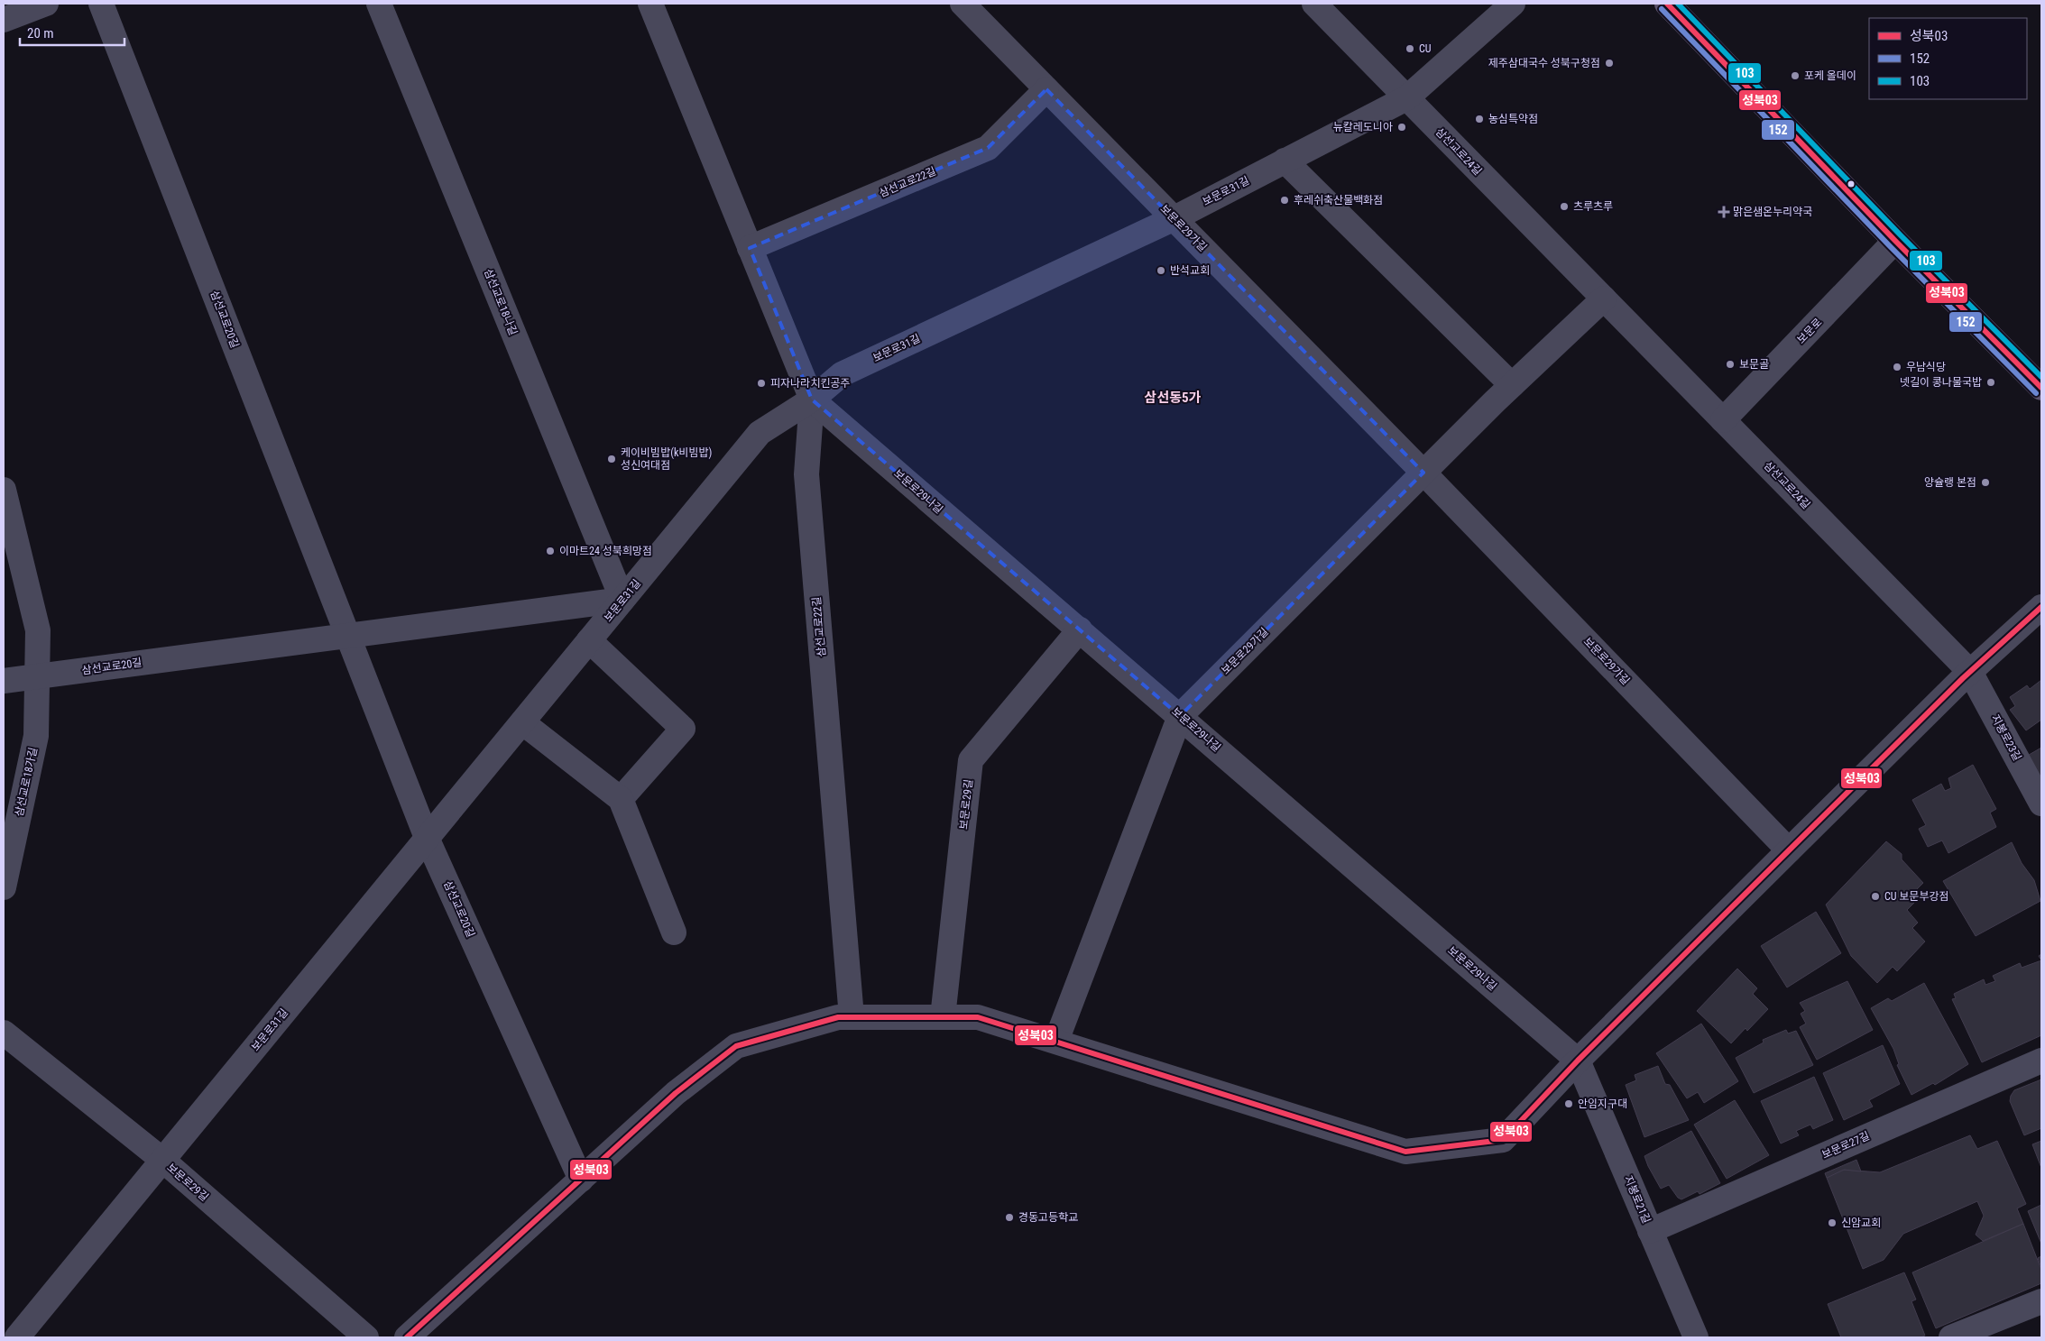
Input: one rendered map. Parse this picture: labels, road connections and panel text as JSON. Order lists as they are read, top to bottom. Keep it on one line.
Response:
{"streets":{"street":["삼선교로24길","삼선교로22길","보문로31길","보문로29가길","삼선교로18나길","삼선교로20길","보문로","보문로29나길","지봉로23길","삼선교로18가길","보문로29길","보문로27길","지봉로21길"]},"crossings":[["삼선교로24길","보문로31길"],["삼선교로24길","보문로"],["삼선교로24길","지봉로23길"],["삼선교로22길","보문로31길"],["삼선교로22길","보문로29가길"],["삼선교로22길","보문로29나길"],["보문로31길","보문로29가길"],["보문로31길","삼선교로18나길"],["보문로31길","삼선교로20길"],["보문로31길","보문로29나길"],["보문로31길","보문로29길"],["보문로29가길","보문로29나길"],["삼선교로18나길","삼선교로20길"],["삼선교로20길","삼선교로18가길"],["보문로29나길","보문로29길"],["보문로29나길","지봉로21길"],["보문로27길","지봉로21길"]],"districts":["삼선동5가"],"places":{"other":["CU","제주삼대국수 성북구청점","포케 올데이","농심특약점","뉴칼레도니아","후레쉬축산물백화점","츠루츠루","반석교회","보문골","우남식당","넷길이 콩나물국밥","피자나라치킨공주","케이비빔밥(k비빔밥) 성신여대점","양슐랭 본점","이마트24 성북희망점","CU 보문부강점","안임지구대","경동고등학교","신암교회"],"health":["맑은샘온누리약국"]},"lines":["transit line 성북03","transit line 103","transit line 152"],"legend":["성북03","152","103"],"scale_bar":"20 m"}
